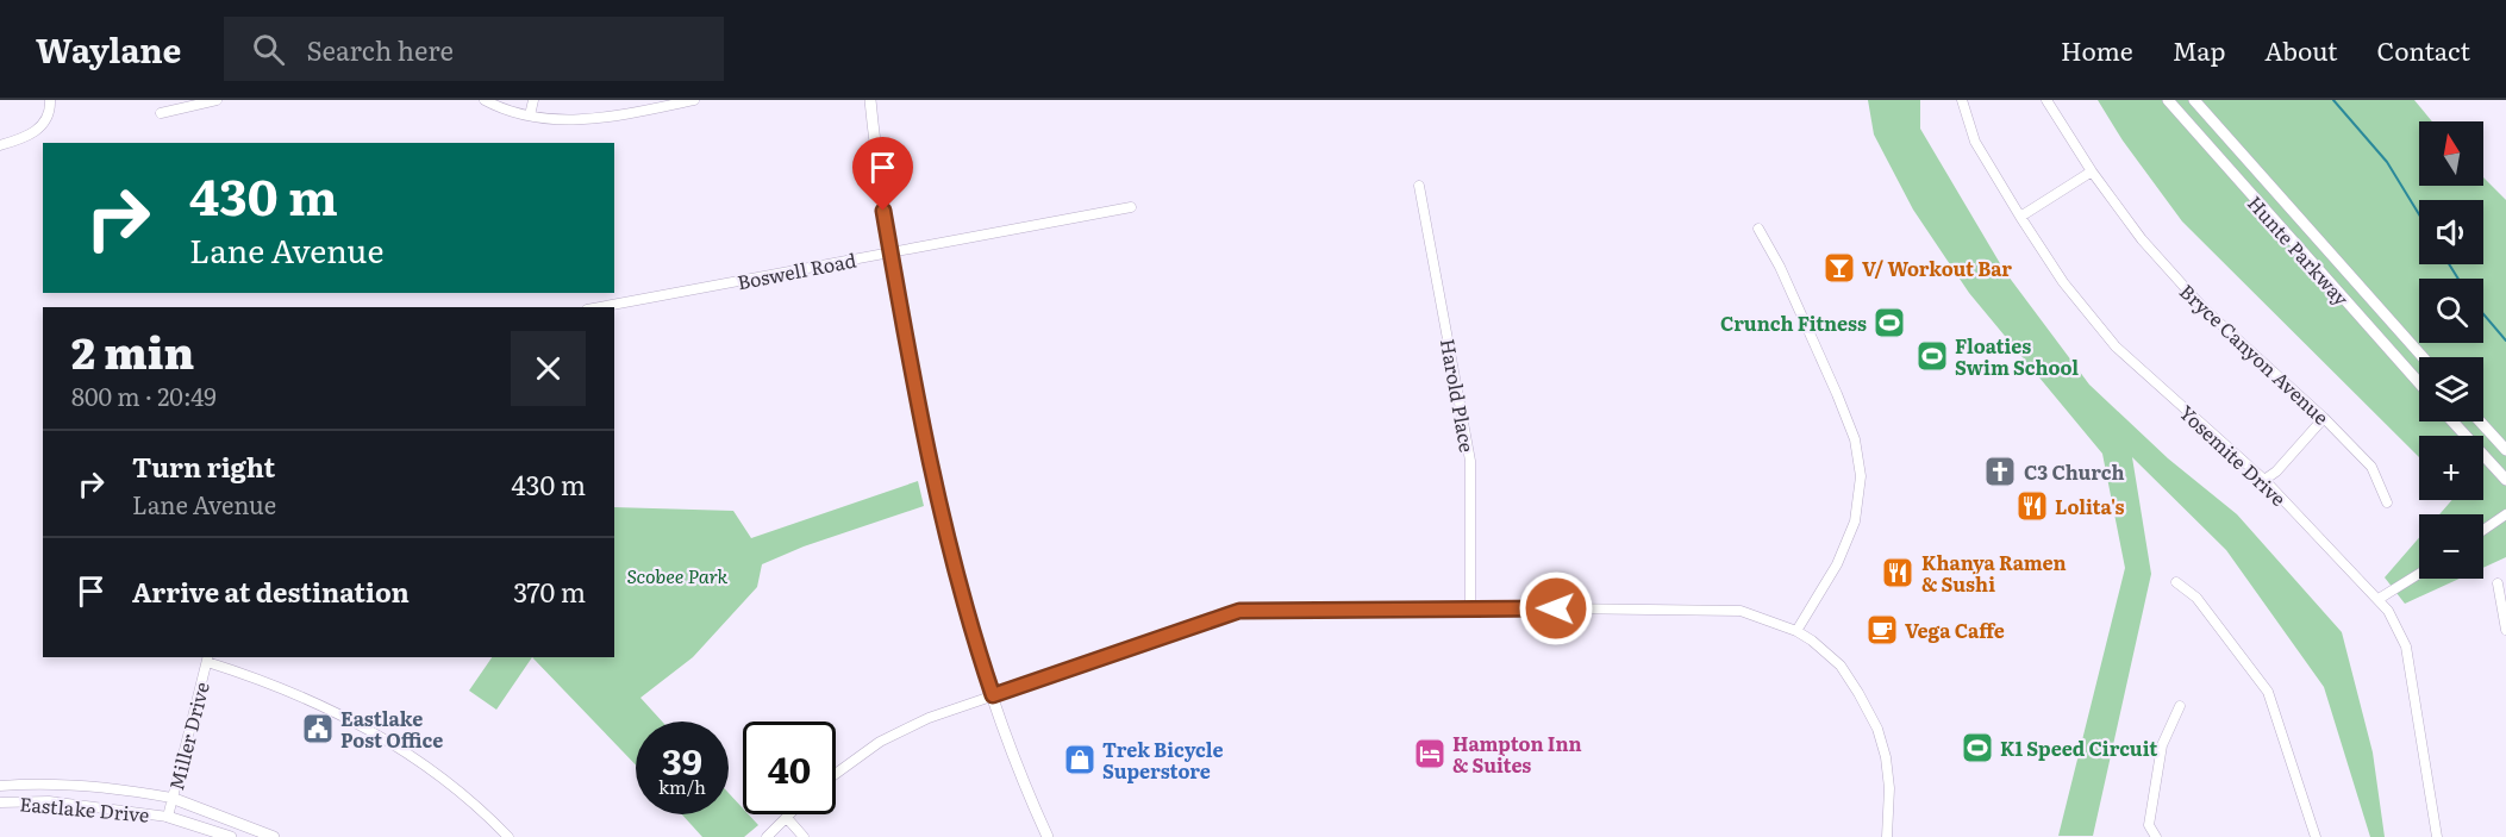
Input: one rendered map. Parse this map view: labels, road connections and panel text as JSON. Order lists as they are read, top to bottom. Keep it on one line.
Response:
{"streets":{"main road":["Hunte Parkway"],"street":["Boswell Road","Bryce Canyon Avenue","Harold Place","Yosemite Drive","Miller Drive","Eastlake Drive"]},"crossings":[["Miller Drive","Eastlake Drive"]],"parks":["Scobee Park"],"places":{"bar":["V/ Workout Bar"],"sports":["Crunch Fitness","Floaties Swim School","K1 Speed Circuit"],"church":["C3 Church"],"restaurant":["Lolita's","Khanya Ramen & Sushi"],"cafe":["Vega Caffe"],"public building":["Eastlake Post Office"],"hotel":["Hampton Inn & Suites"],"shop":["Trek Bicycle Superstore"]},"north":"top","page":{"header":"Waylane","search":"Search here","nav":["Home","Map","About","Contact"],"map_buttons":["+","−"],"turn":["430 m","Lane Avenue"],"heading":["2 min","800 m · 20:49"],"list":[{"name":"Turn right","note":"Lane Avenue","value":"430 m"},{"name":"Arrive at destination","value":"370 m"}],"speed":"39 km/h","limit":"40"}}
